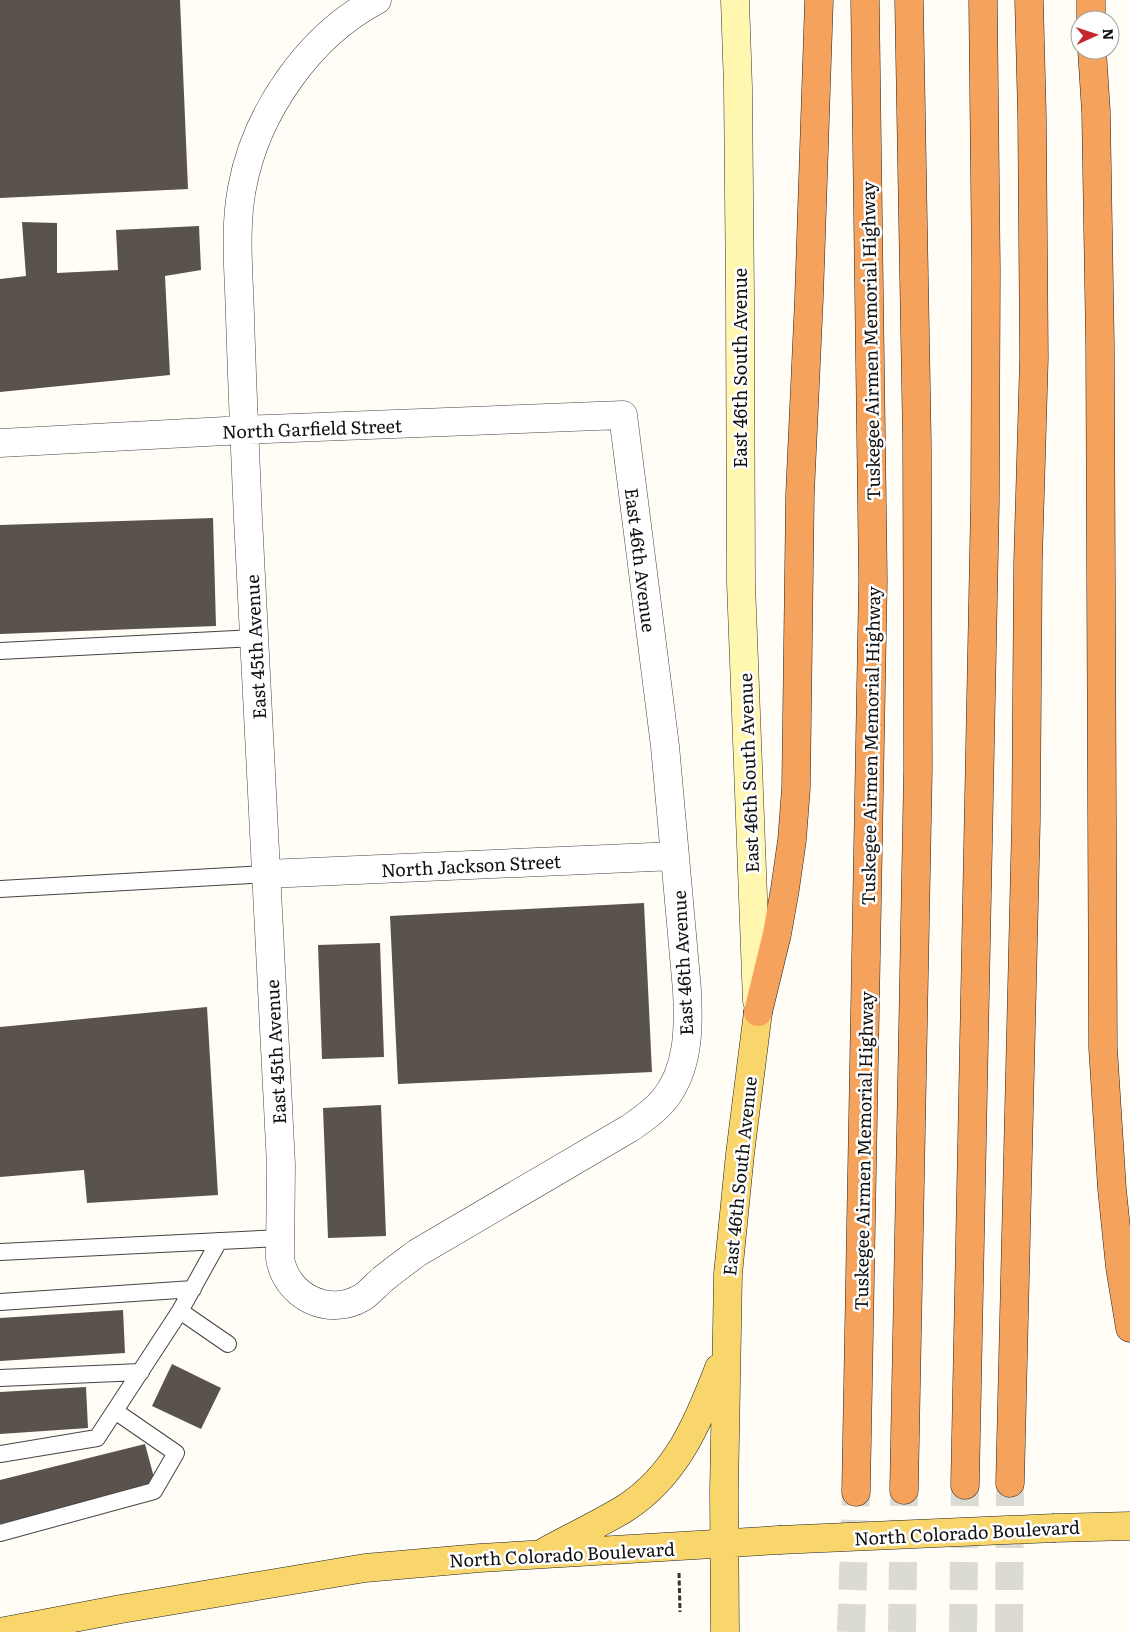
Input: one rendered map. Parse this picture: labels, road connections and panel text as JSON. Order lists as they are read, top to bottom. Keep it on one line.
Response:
{"streets":{"highway":["Tuskegee Airmen Memorial Highway"],"main road":["East 46th South Avenue","North Colorado Boulevard"],"street":["North Garfield Street","East 46th Avenue","East 45th Avenue","North Jackson Street"]},"crossings":[["East 46th South Avenue","North Colorado Boulevard"],["North Garfield Street","East 46th Avenue"],["North Garfield Street","East 45th Avenue"],["East 46th Avenue","East 45th Avenue"],["East 46th Avenue","North Jackson Street"],["East 45th Avenue","North Jackson Street"]],"north":"right"}
